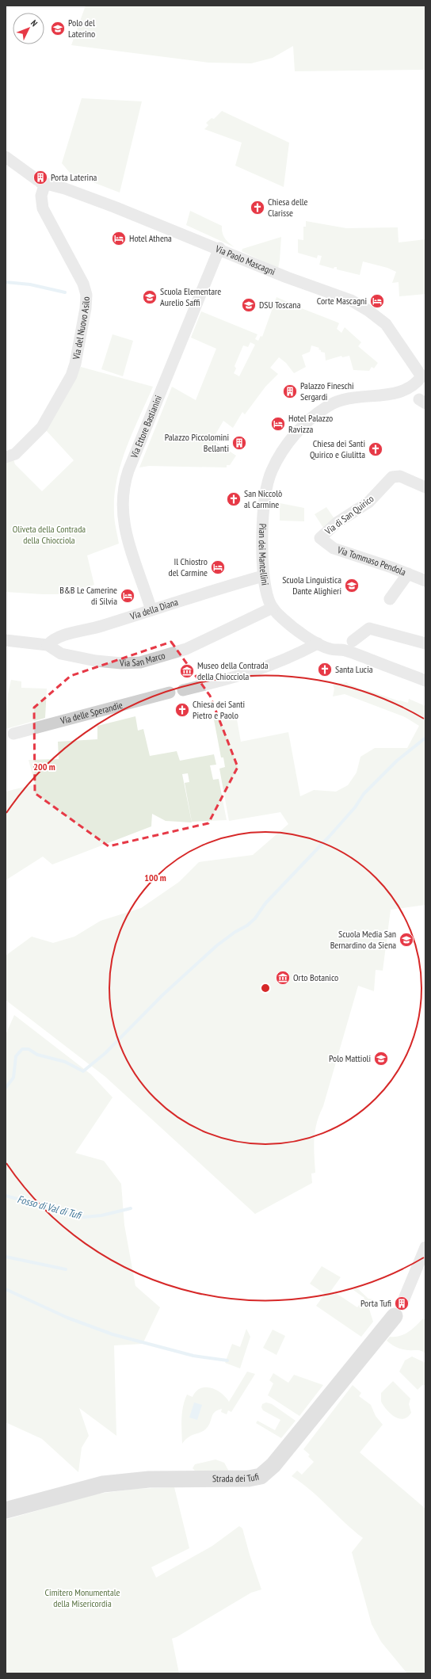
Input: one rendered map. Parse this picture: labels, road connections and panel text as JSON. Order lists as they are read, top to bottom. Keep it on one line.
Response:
{"streets":{"street":["Via Paolo Mascagni","Via del Nuovo Asilo","Via Ettore Bastianini","Via di San Quirico","Pian dei Mantellini","Via Tommaso Pendola","Via della Diana","Via San Marco","Via delle Sperandie","Strada dei Tufi"]},"crossings":[["Via Paolo Mascagni","Via del Nuovo Asilo"],["Via Paolo Mascagni","Via Ettore Bastianini"],["Via Paolo Mascagni","Pian dei Mantellini"],["Via Ettore Bastianini","Via della Diana"],["Via di San Quirico","Via Tommaso Pendola"],["Pian dei Mantellini","Via della Diana"],["Pian dei Mantellini","Via San Marco"],["Via della Diana","Via San Marco"]],"water":["Fosso di Val di Tufi"],"parks":["Oliveta della Contrada della Chiocciola","Cimitero Monumentale della Misericordia"],"places":{"school or university":["Polo del Laterino","Scuola Elementare Aurelio Saffi","DSU Toscana","Scuola Linguistica Dante Alighieri","Scuola Media San Bernardino da Siena","Polo Mattioli"],"building":["Porta Laterina","Palazzo Fineschi Sergardi","Palazzo Piccolomini Bellanti","Porta Tufi"],"church":["Chiesa delle Clarisse","Chiesa dei Santi Quirico e Giulitta","San Niccolò al Carmine","Santa Lucia","Chiesa dei Santi Pietro e Paolo"],"hotel":["Hotel Athena","Corte Mascagni","Hotel Palazzo Ravizza","Il Chiostro del Carmine","B&B Le Camerine di Silvia"],"museum":["Museo della Contrada della Chiocciola","Orto Botanico"]},"north":"top right","rings":["200 m","100 m"]}
